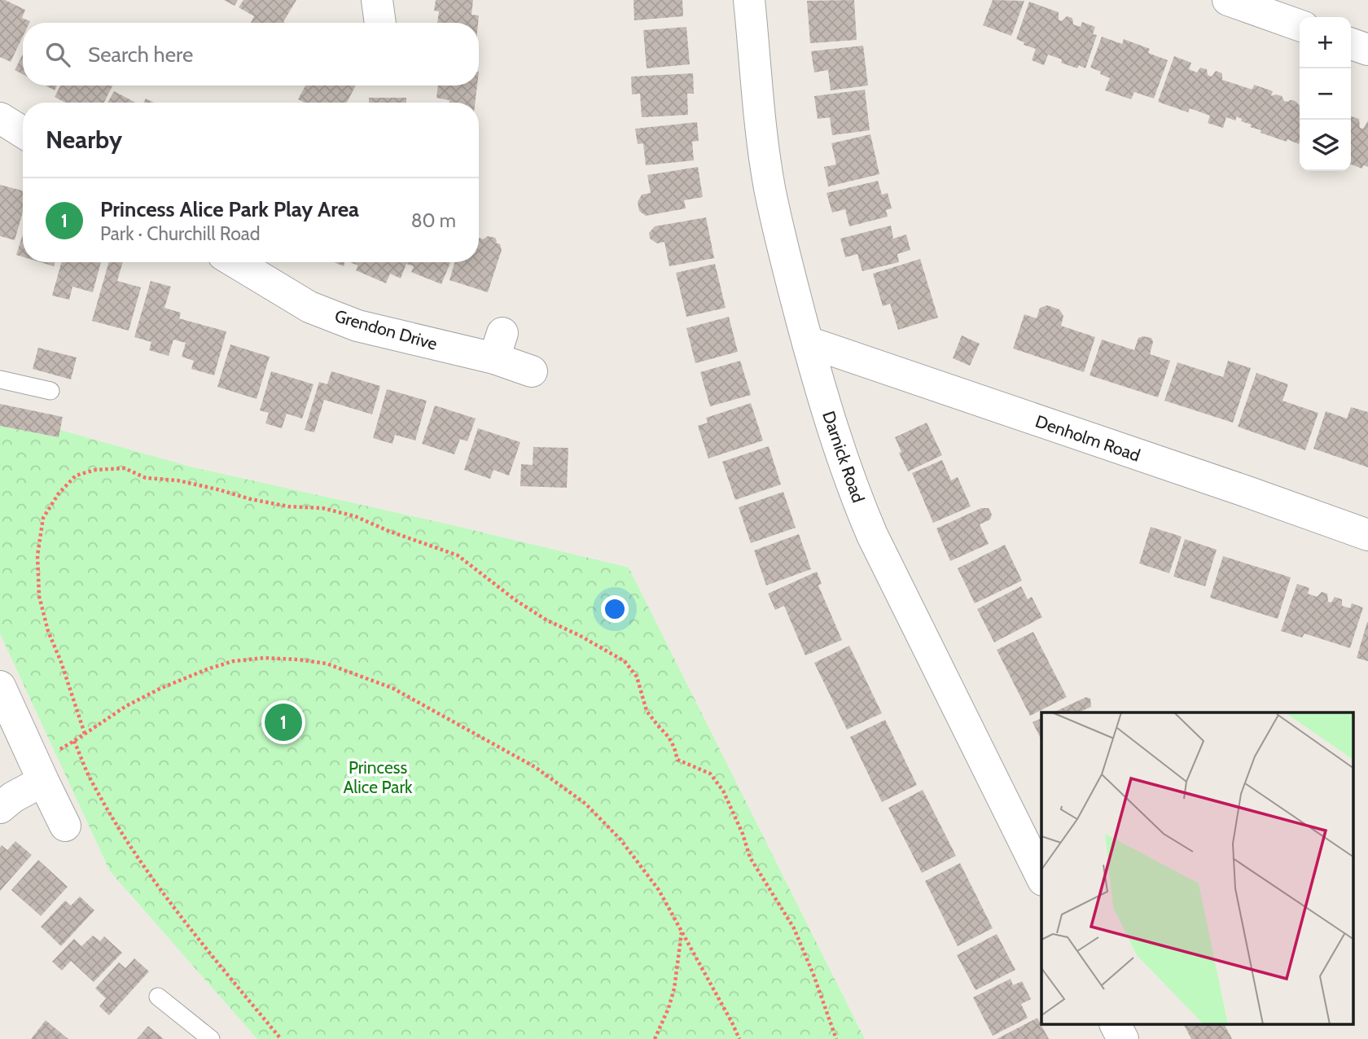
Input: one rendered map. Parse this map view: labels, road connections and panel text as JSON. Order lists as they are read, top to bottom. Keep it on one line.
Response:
{"streets":{"street":["Grendon Drive","Denholm Road","Darnick Road"]},"crossings":[["Denholm Road","Darnick Road"]],"parks":["Princess Alice Park"],"page":{"map_buttons":["+","−"],"search":"Search here","heading":"Nearby","list":[{"mark":"1","name":"Princess Alice Park Play Area","note":"Park · Churchill Road","value":"80 m"}],"pins":"1"}}
